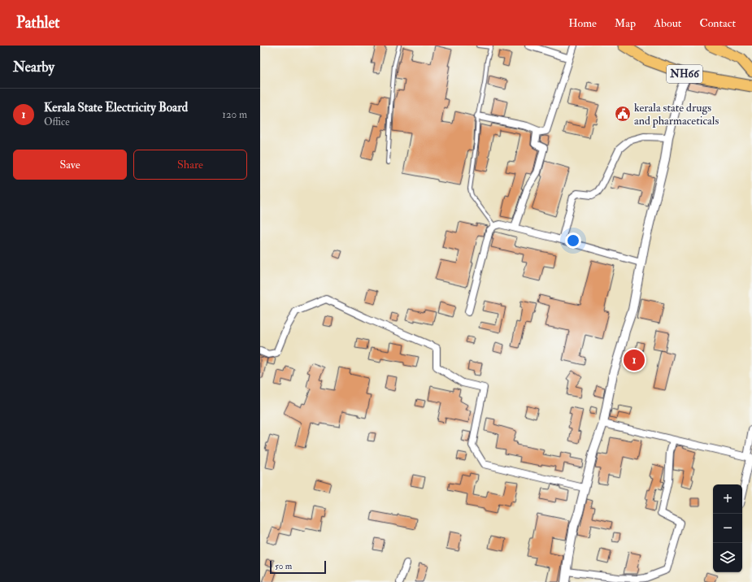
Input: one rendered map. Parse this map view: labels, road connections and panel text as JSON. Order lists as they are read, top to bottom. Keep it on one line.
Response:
{"streets":{"highway":["NH66"]},"places":{"public building":["kerala state drugs and pharmaceticals"]},"scale_bar":"50 m","page":{"header":"Pathlet","nav":["Home","Map","About","Contact"],"heading":"Nearby","list":[{"mark":"1","name":"Kerala State Electricity Board","note":"Office","value":"120 m"}],"buttons":["Save","Share"],"pins":"1","map_buttons":["+","−"],"scale":"50 m"}}
